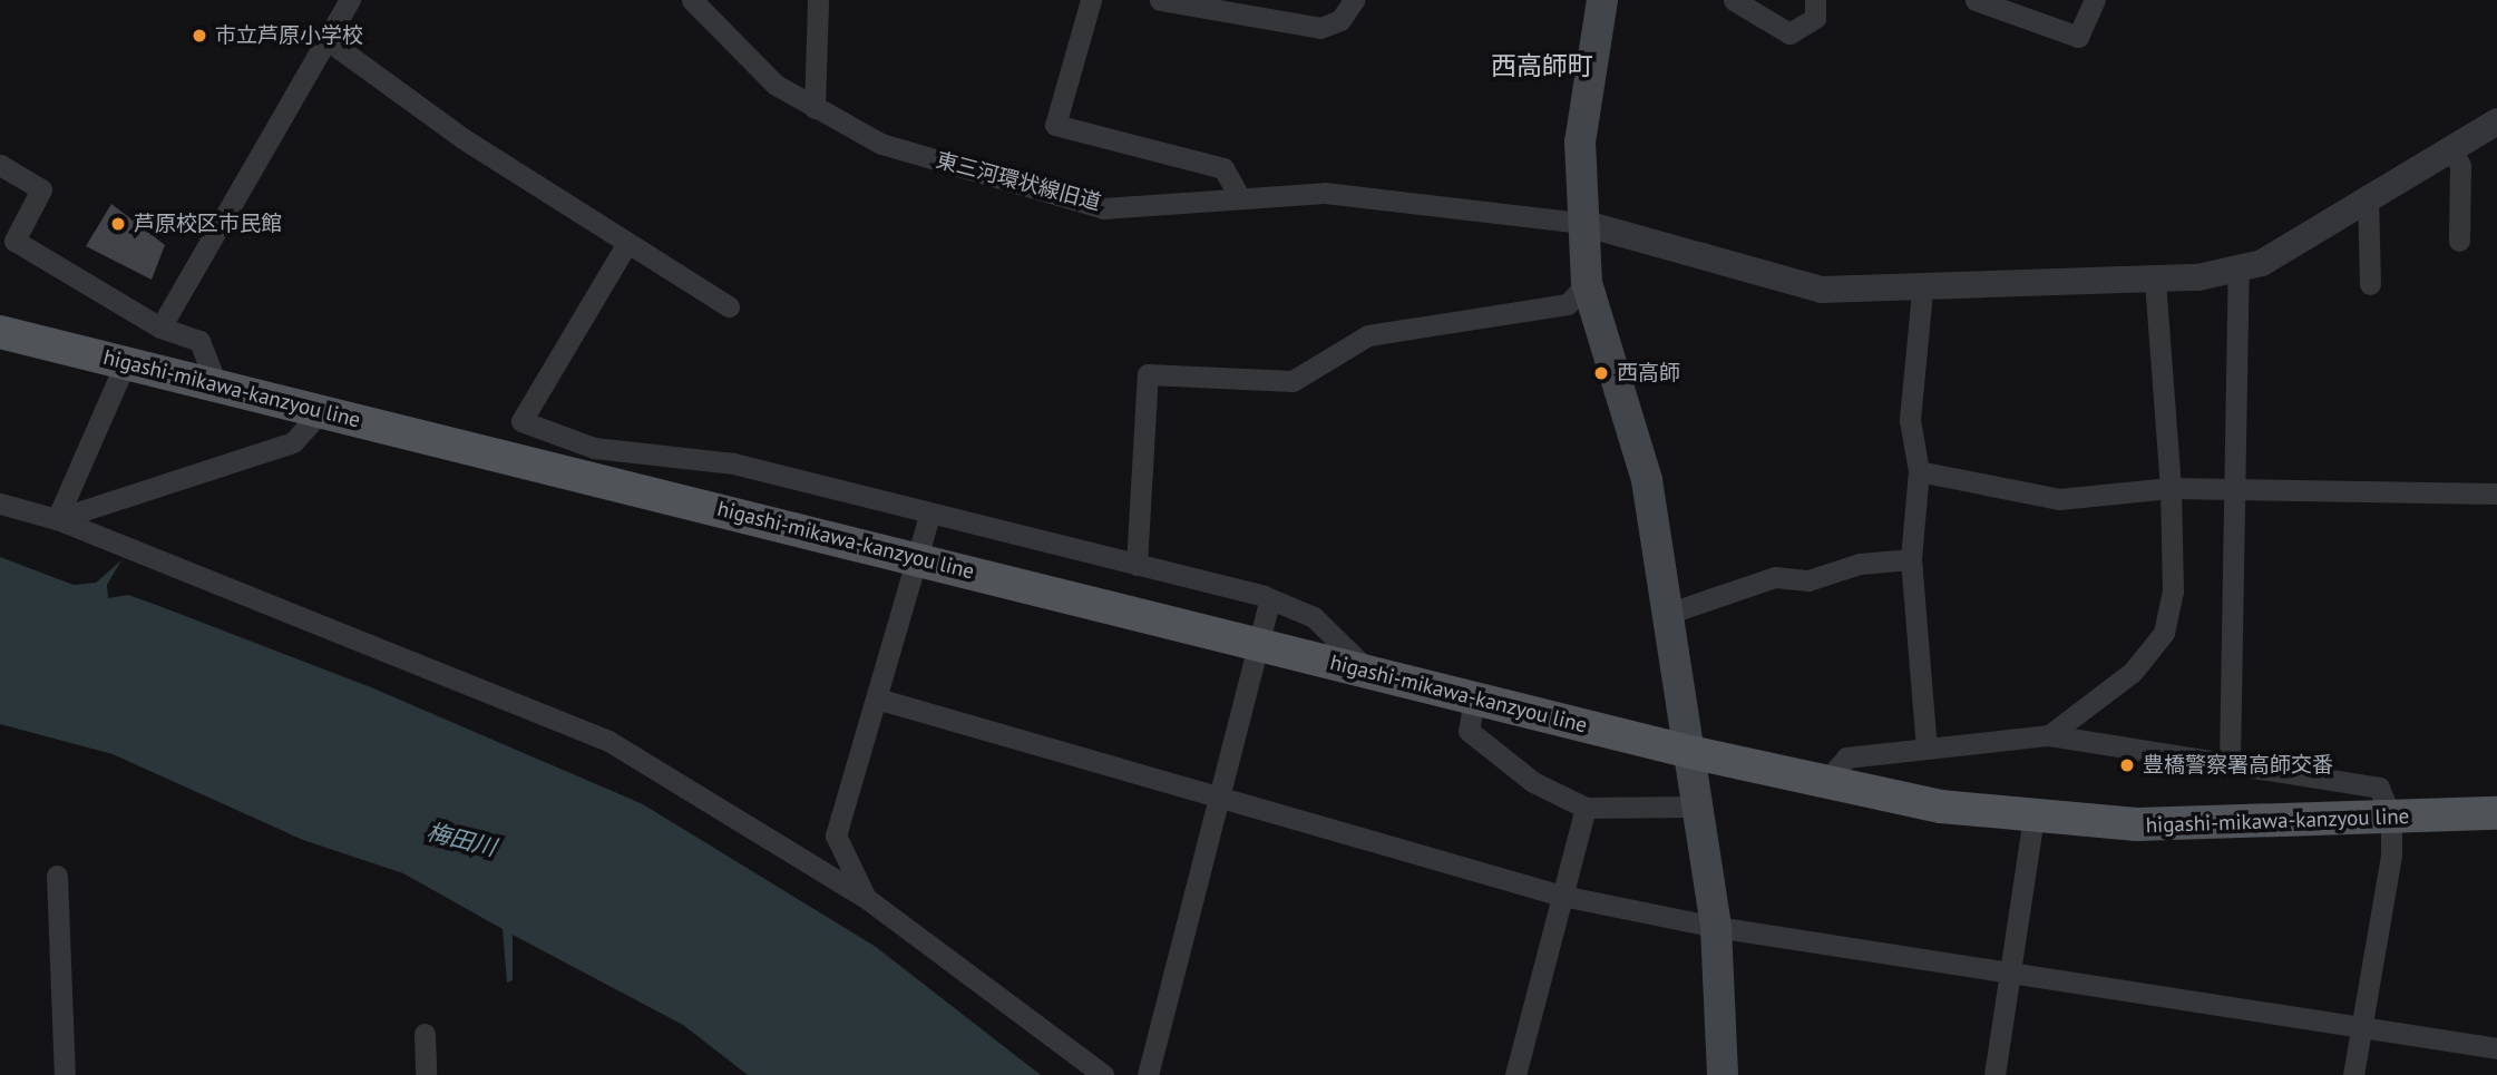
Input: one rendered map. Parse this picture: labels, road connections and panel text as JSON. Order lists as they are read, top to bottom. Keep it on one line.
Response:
{"streets":{"main road":["higashi-mikawa-kanzyou line"],"street":["東三河環状線旧道"]},"districts":["西高師町"],"water":["梅田川"],"places":["市立芦原小学校","芦原校区市民館","西高師","豊橋警察署高師交番"]}
